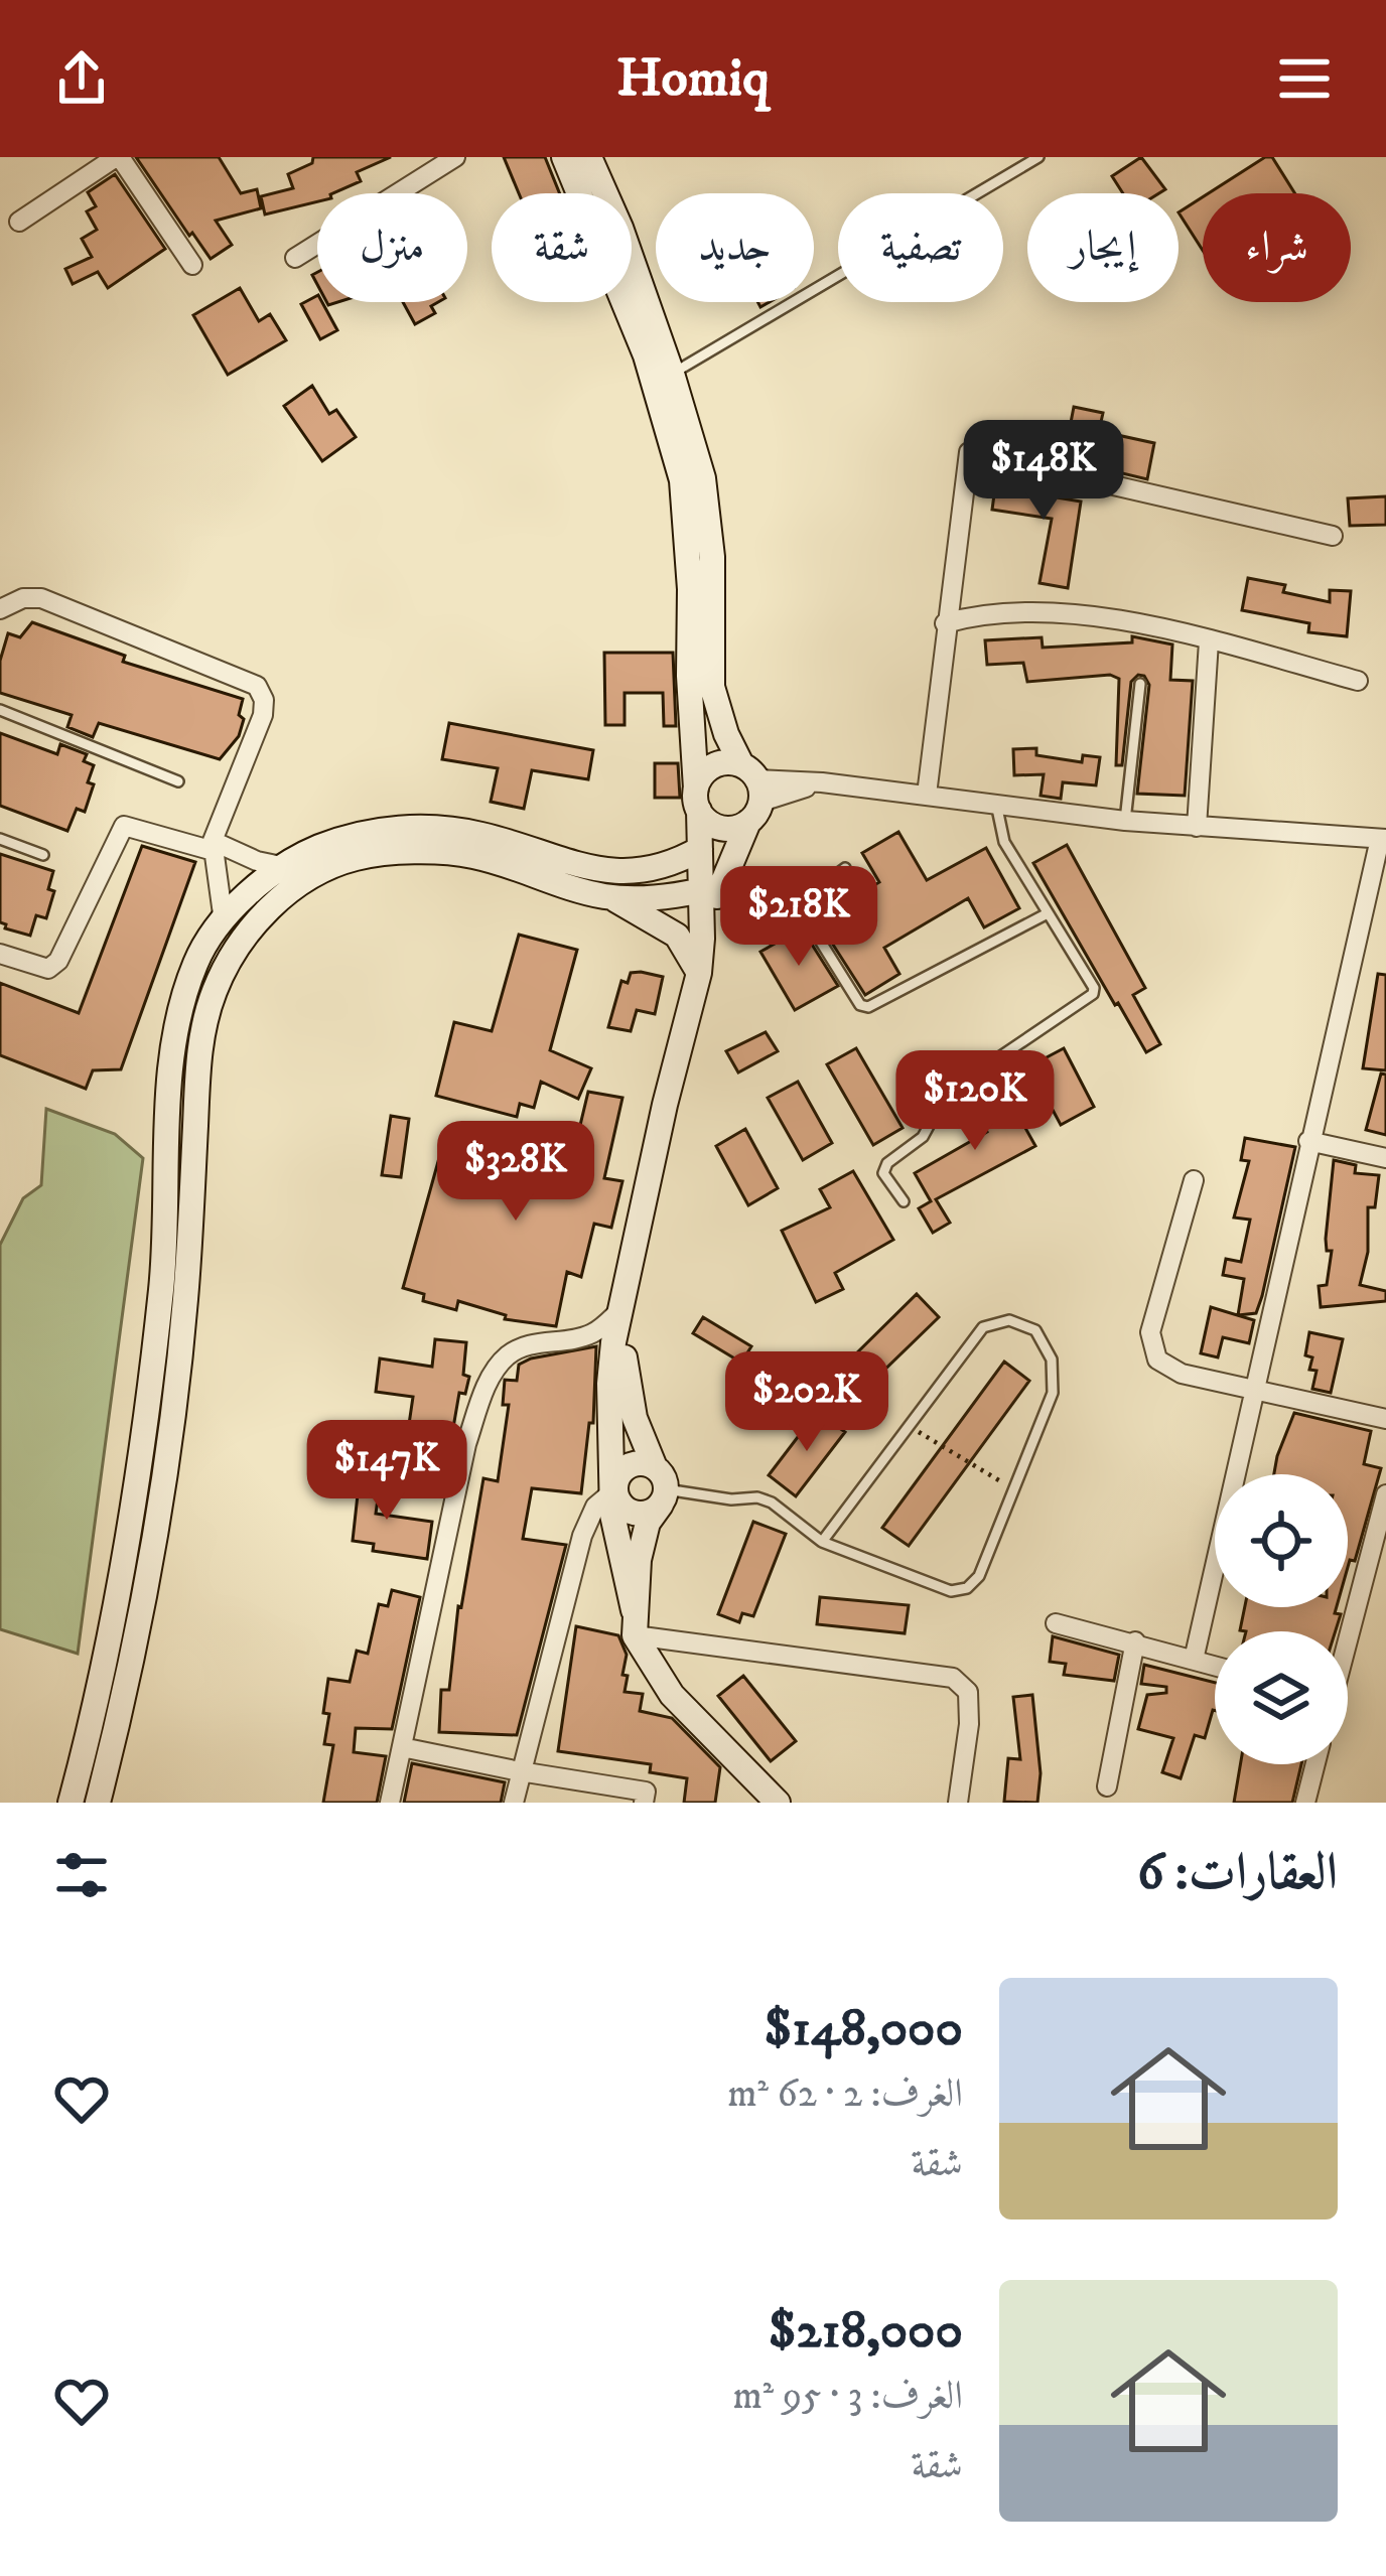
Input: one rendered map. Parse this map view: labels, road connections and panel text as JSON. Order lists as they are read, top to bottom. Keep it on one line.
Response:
{"page":{"header":"Homiq","chip":["شراء","إيجار","تصفية","جديد","شقة","منزل"],"price":["$148K","$218K","$120K","$328K","$202K","$147K"],"heading":"العقارات: 6","list":[{"name":"$148,000","note":"الغرف: 2 · 62 m² · شقة"},{"name":"$218,000","note":"الغرف: 3 · 95 m² · شقة"}]}}
